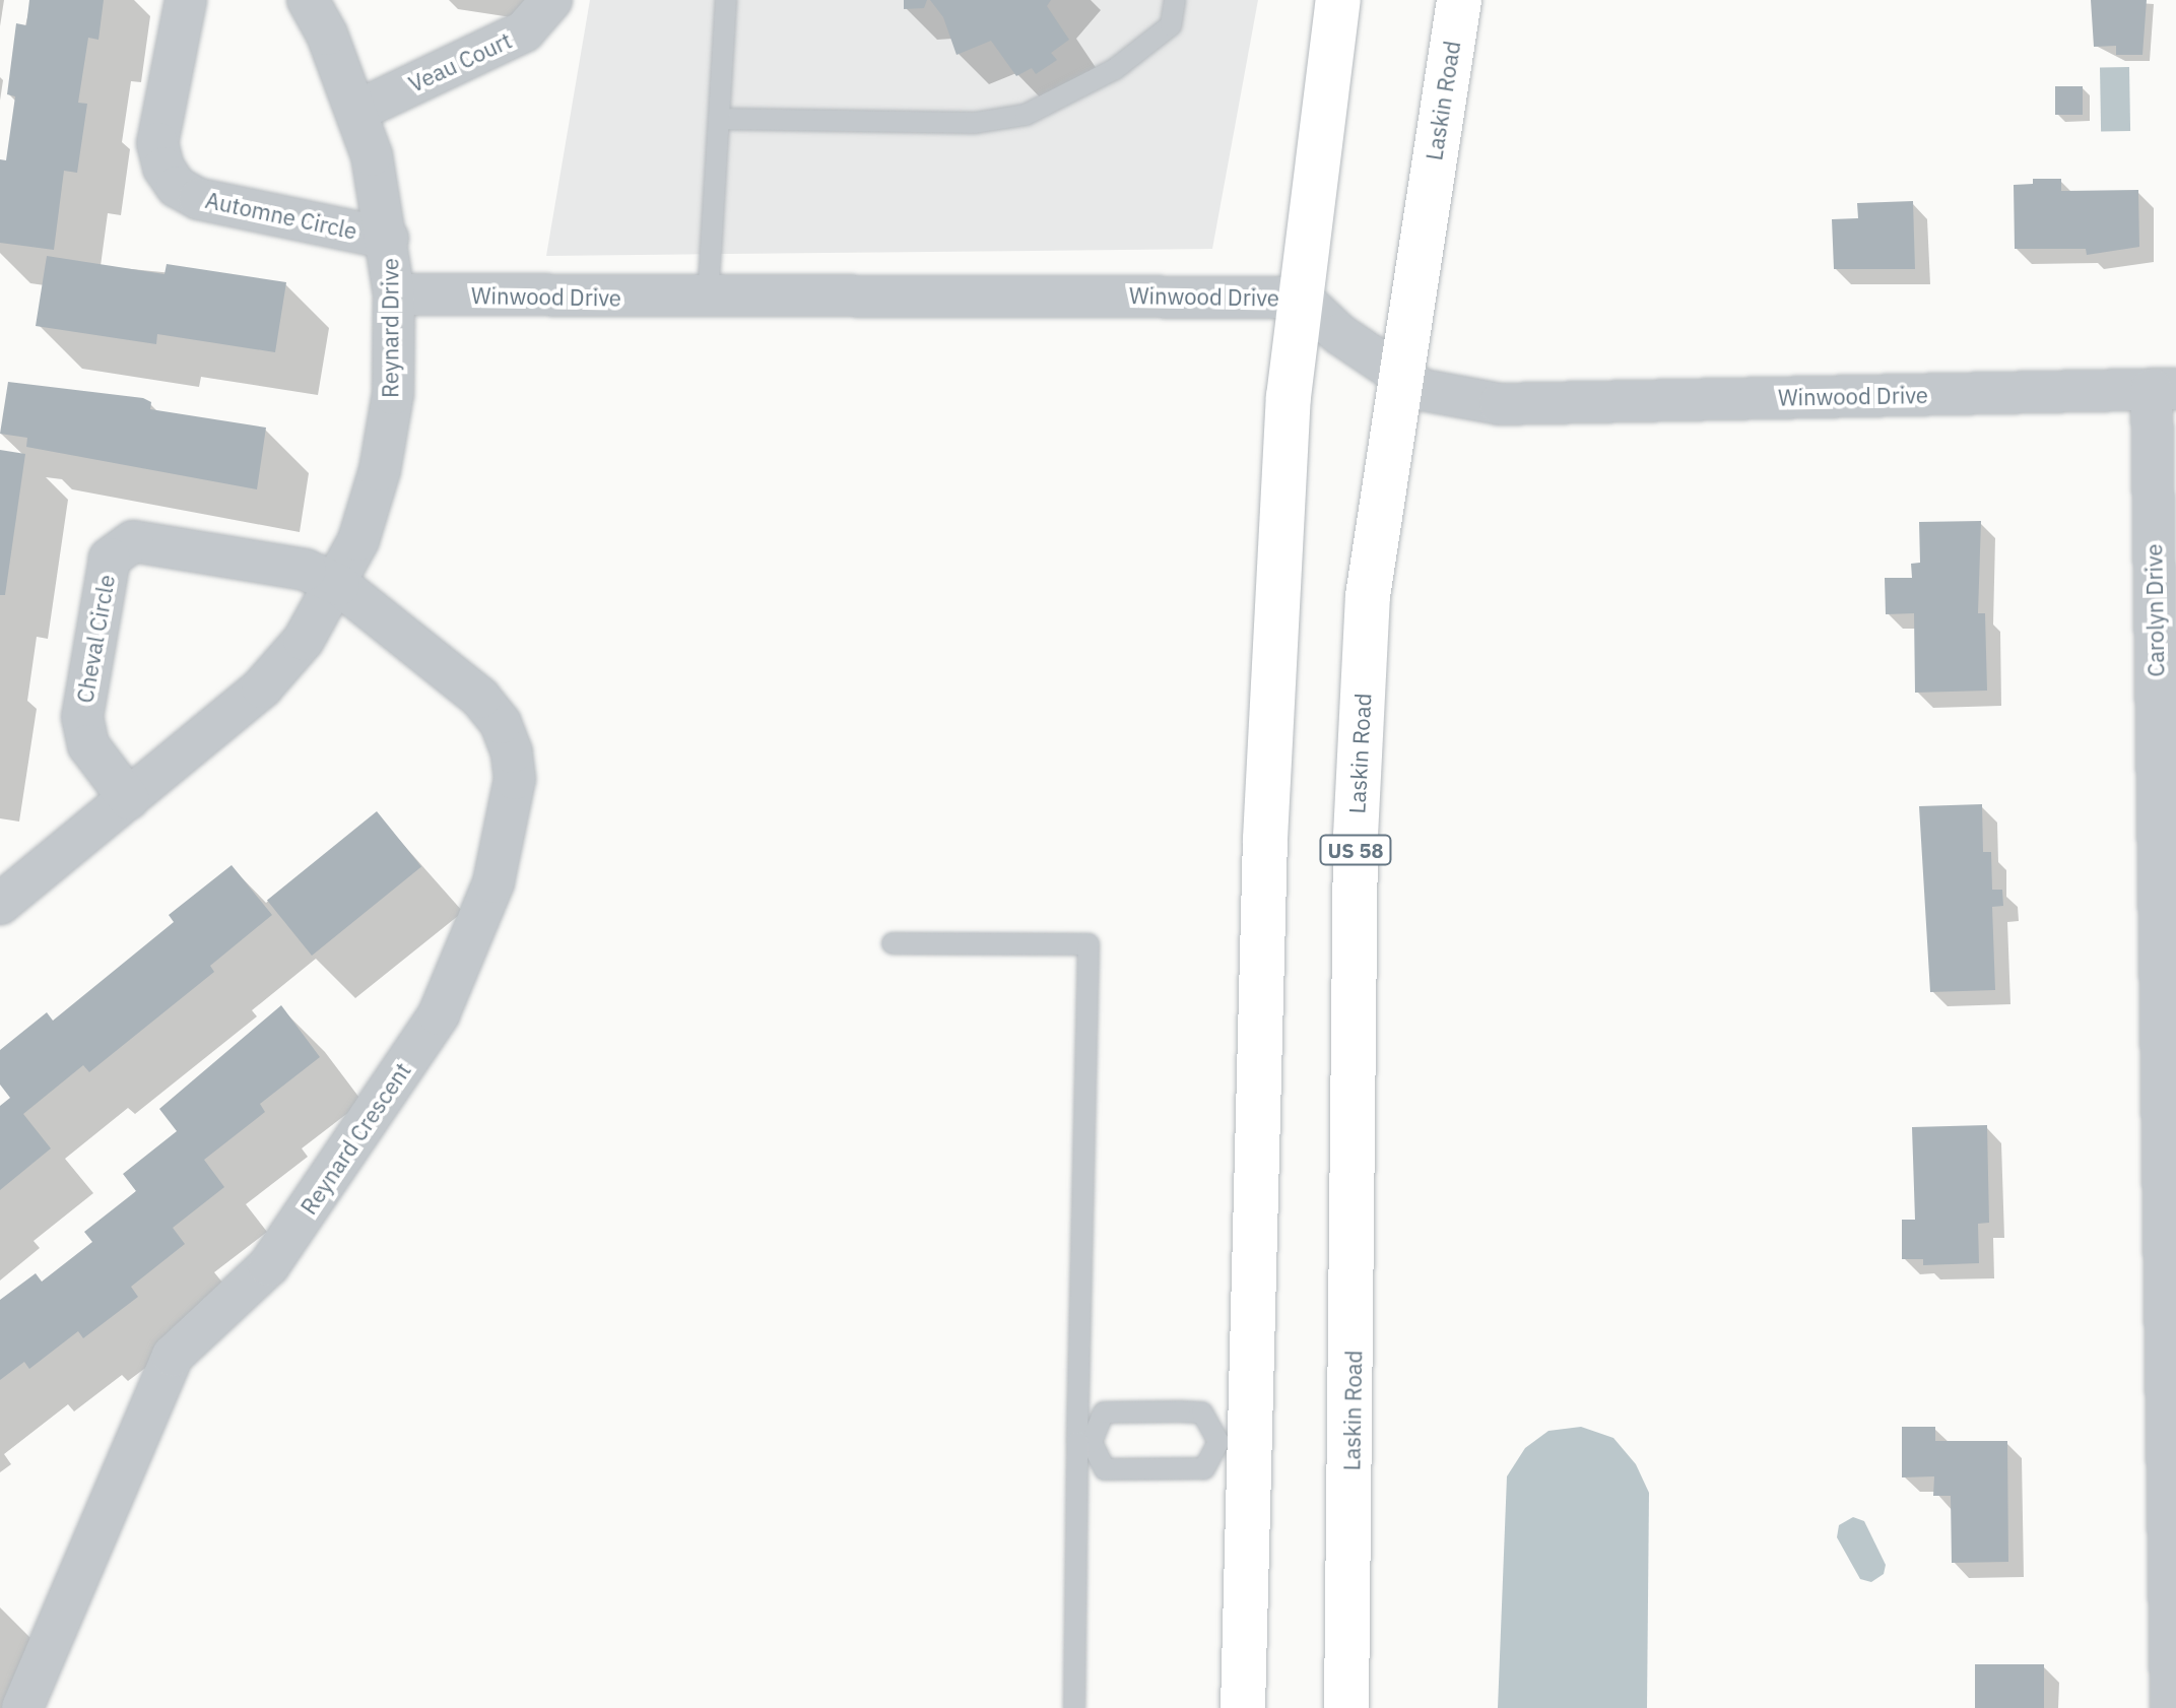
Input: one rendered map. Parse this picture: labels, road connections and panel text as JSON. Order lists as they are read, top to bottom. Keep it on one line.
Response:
{"streets":{"main road":["Laskin Road","US 58"],"street":["Veau Court","Automne Circle","Winwood Drive","Reynard Drive","Carolyn Drive","Cheval Circle","Reynard Crescent"]},"crossings":[["Veau Court","Reynard Drive"],["Laskin Road","Winwood Drive"],["Automne Circle","Reynard Drive"],["Winwood Drive","Reynard Drive"],["Winwood Drive","Carolyn Drive"],["Reynard Drive","Cheval Circle"],["Reynard Drive","Reynard Crescent"],["Cheval Circle","Reynard Crescent"]]}
